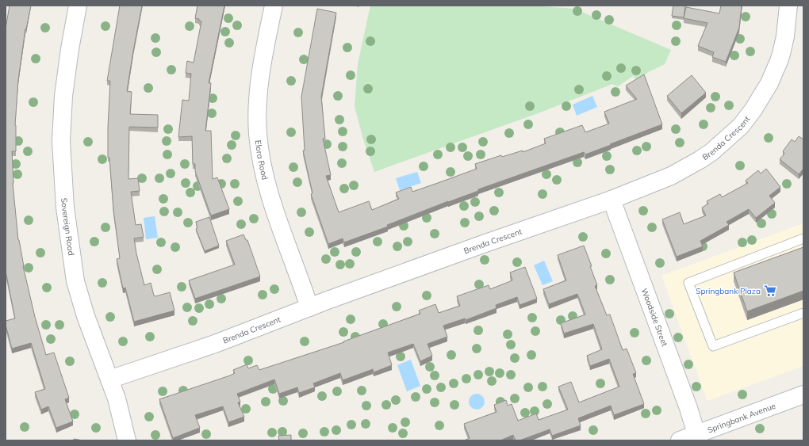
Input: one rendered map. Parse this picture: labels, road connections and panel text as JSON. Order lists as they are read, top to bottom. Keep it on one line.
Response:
{"streets":{"street":["Brenda Crescent","Elora Road","Sovereign Road","Woodside Street","Springbank Avenue"]},"crossings":[["Brenda Crescent","Elora Road"],["Brenda Crescent","Sovereign Road"],["Brenda Crescent","Woodside Street"],["Woodside Street","Springbank Avenue"]],"places":{"supermarket":["Springbank Plaza"]}}
